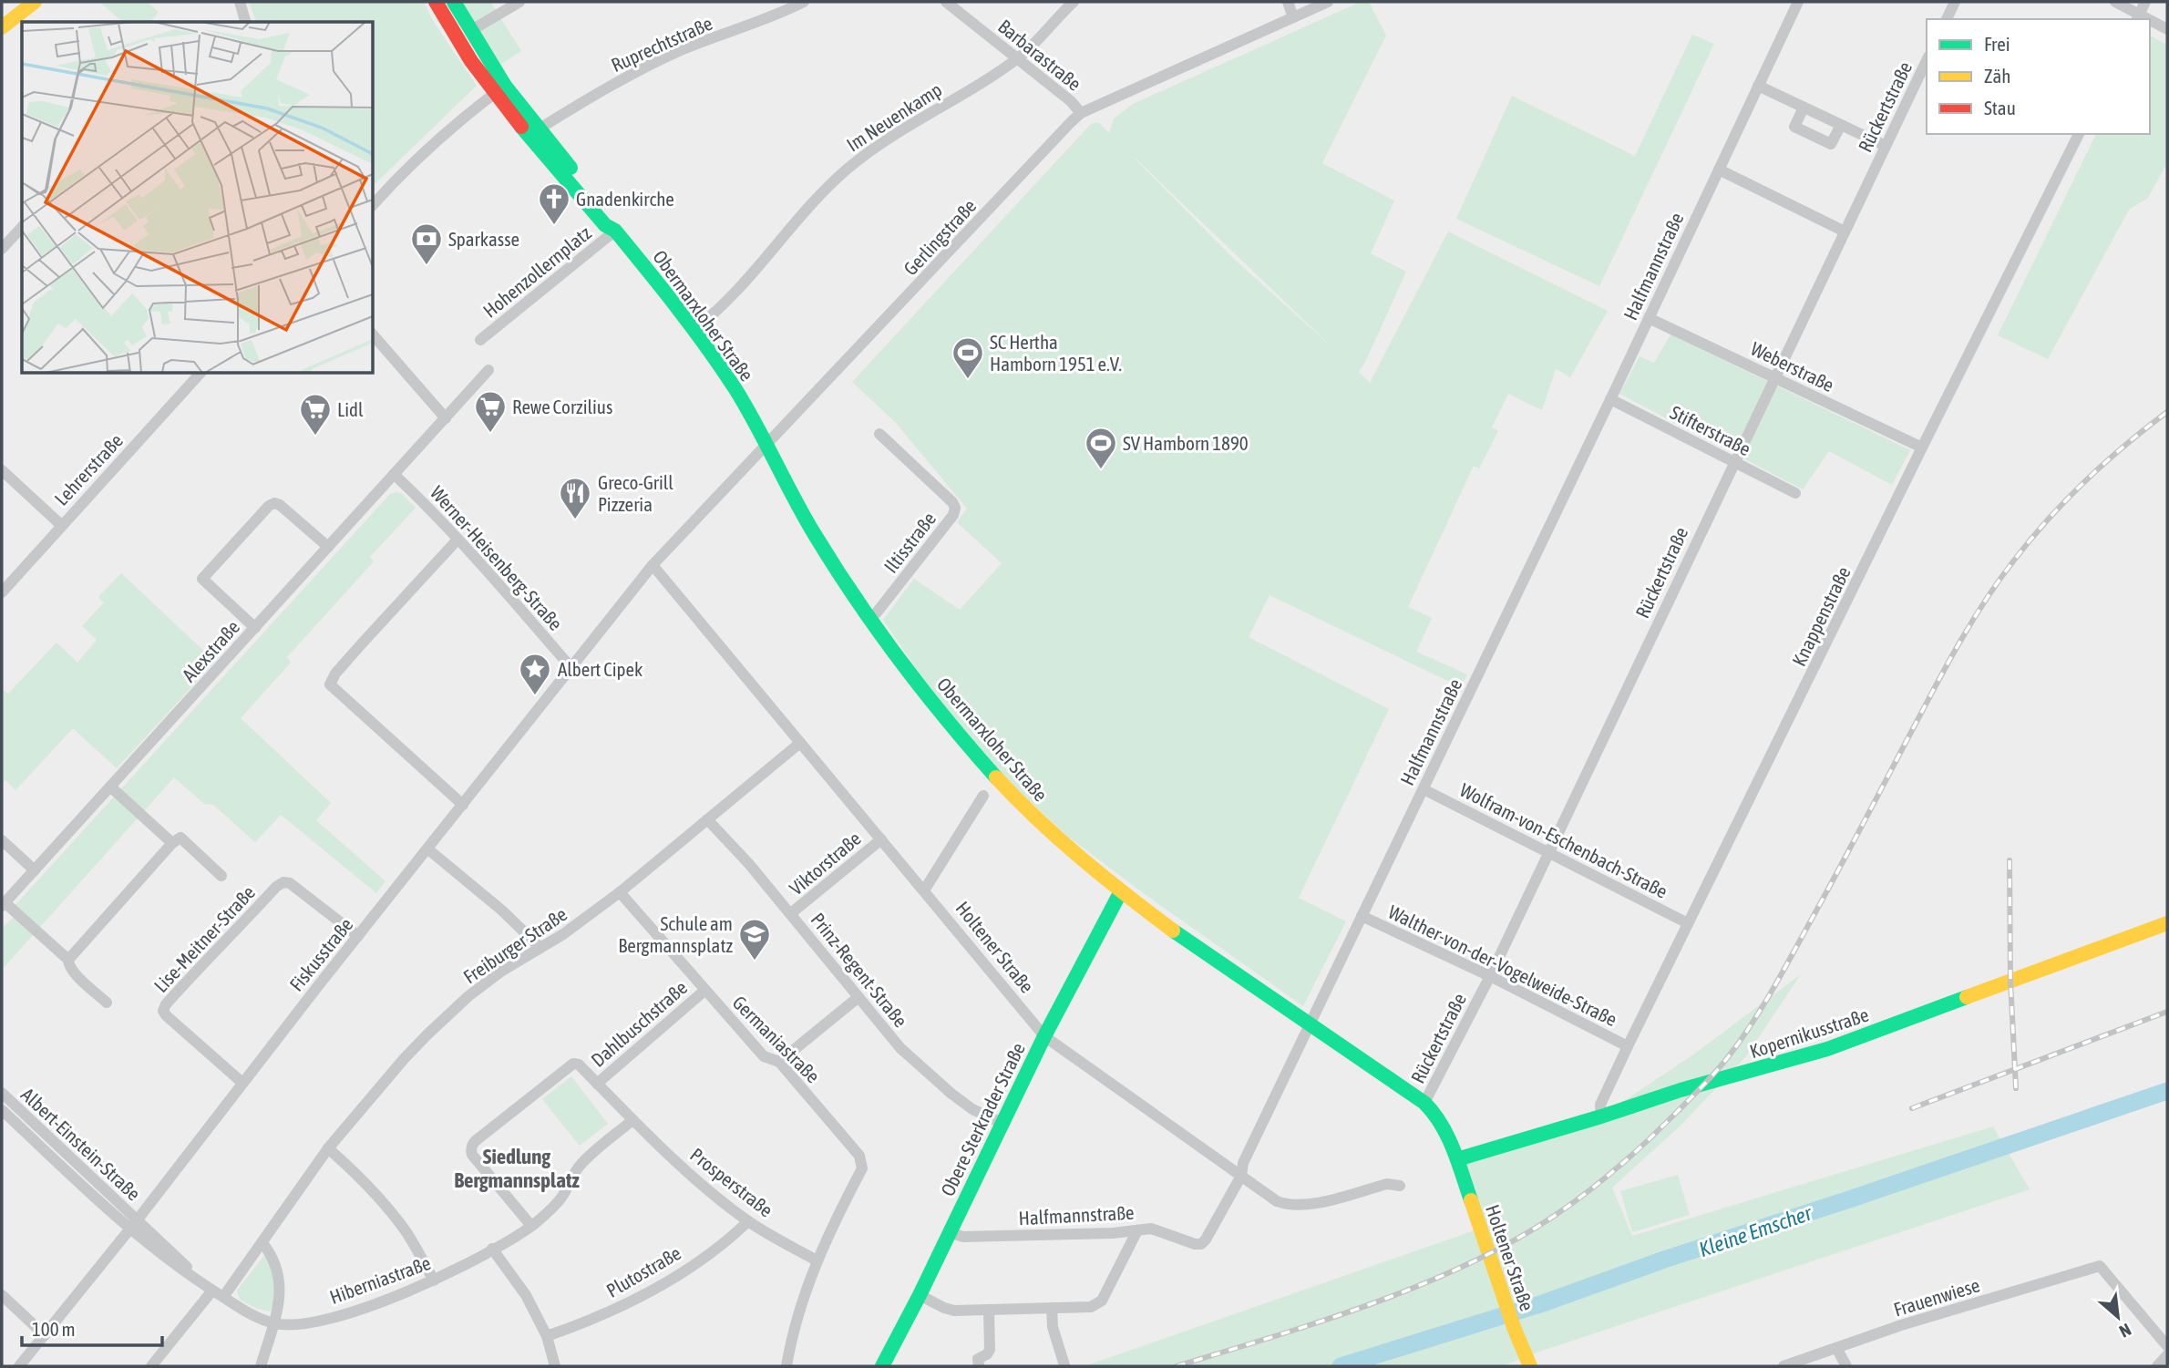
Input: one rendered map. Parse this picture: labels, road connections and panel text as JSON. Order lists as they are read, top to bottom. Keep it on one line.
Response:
{"streets":{"street":["Ruprechtstraße","Barbarastraße","Rückertstraße","Im Neuenkamp","Gerlingstraße","Halfmannstraße","Hohenzollernplatz","Obermarxloher Straße","Weberstraße","Stifterstraße","Lehrerstraße","Iltisstraße","Werner-Heisenberg-Straße","Knappenstraße","Alexstraße","Wolfram-von-Eschenbach-Straße","Viktorstraße","Lise-Meitner-Straße","Freiburger Straße","Holtener Straße","Fiskusstraße","Walther-von-der-Vogelweide-Straße","Prinz-Regent-Straße","Dahlbuschstraße","Kopernikusstraße","Germaniastraße","Obere Sterkrader Straße","Albert-Einstein-Straße","Prosperstraße","Plutostraße","Hiberniastraße","Frauenwiese"]},"crossings":[["Ruprechtstraße","Obermarxloher Straße"],["Barbarastraße","Im Neuenkamp"],["Barbarastraße","Gerlingstraße"],["Rückertstraße","Obermarxloher Straße"],["Rückertstraße","Weberstraße"],["Rückertstraße","Stifterstraße"],["Rückertstraße","Wolfram-von-Eschenbach-Straße"],["Rückertstraße","Walther-von-der-Vogelweide-Straße"],["Im Neuenkamp","Obermarxloher Straße"],["Gerlingstraße","Obermarxloher Straße"],["Gerlingstraße","Holtener Straße"],["Gerlingstraße","Fiskusstraße"],["Halfmannstraße","Obermarxloher Straße"],["Halfmannstraße","Weberstraße"],["Halfmannstraße","Stifterstraße"],["Halfmannstraße","Wolfram-von-Eschenbach-Straße"],["Halfmannstraße","Holtener Straße"],["Halfmannstraße","Walther-von-der-Vogelweide-Straße"],["Halfmannstraße","Obere Sterkrader Straße"],["Hohenzollernplatz","Obermarxloher Straße"],["Obermarxloher Straße","Iltisstraße"],["Obermarxloher Straße","Holtener Straße"],["Obermarxloher Straße","Kopernikusstraße"],["Obermarxloher Straße","Obere Sterkrader Straße"],["Weberstraße","Knappenstraße"],["Werner-Heisenberg-Straße","Alexstraße"],["Werner-Heisenberg-Straße","Fiskusstraße"],["Knappenstraße","Wolfram-von-Eschenbach-Straße"],["Knappenstraße","Walther-von-der-Vogelweide-Straße"],["Knappenstraße","Kopernikusstraße"],["Viktorstraße","Holtener Straße"],["Viktorstraße","Prinz-Regent-Straße"],["Lise-Meitner-Straße","Fiskusstraße"],["Freiburger Straße","Holtener Straße"],["Freiburger Straße","Prinz-Regent-Straße"],["Freiburger Straße","Germaniastraße"],["Freiburger Straße","Albert-Einstein-Straße"],["Holtener Straße","Fiskusstraße"],["Holtener Straße","Kopernikusstraße"],["Holtener Straße","Obere Sterkrader Straße"],["Fiskusstraße","Albert-Einstein-Straße"],["Prinz-Regent-Straße","Obere Sterkrader Straße"],["Dahlbuschstraße","Germaniastraße"],["Dahlbuschstraße","Prosperstraße"],["Germaniastraße","Prosperstraße"],["Albert-Einstein-Straße","Hiberniastraße"],["Prosperstraße","Plutostraße"],["Prosperstraße","Hiberniastraße"]],"districts":["Siedlung Bergmannsplatz"],"water":["Kleine Emscher"],"places":{"church":["Gnadenkirche"],"bank":["Sparkasse"],"sports":["SC Hertha Hamborn 1951 e.V.","SV Hamborn 1890"],"supermarket":["Rewe Corzilius","Lidl"],"restaurant":["Greco-Grill Pizzeria"],"place":["Albert Cipek"],"school or university":["Schule am Bergmannsplatz"]},"legend":["Frei","Zäh","Stau"],"scale_bar":"100 m","north":"bottom right"}
